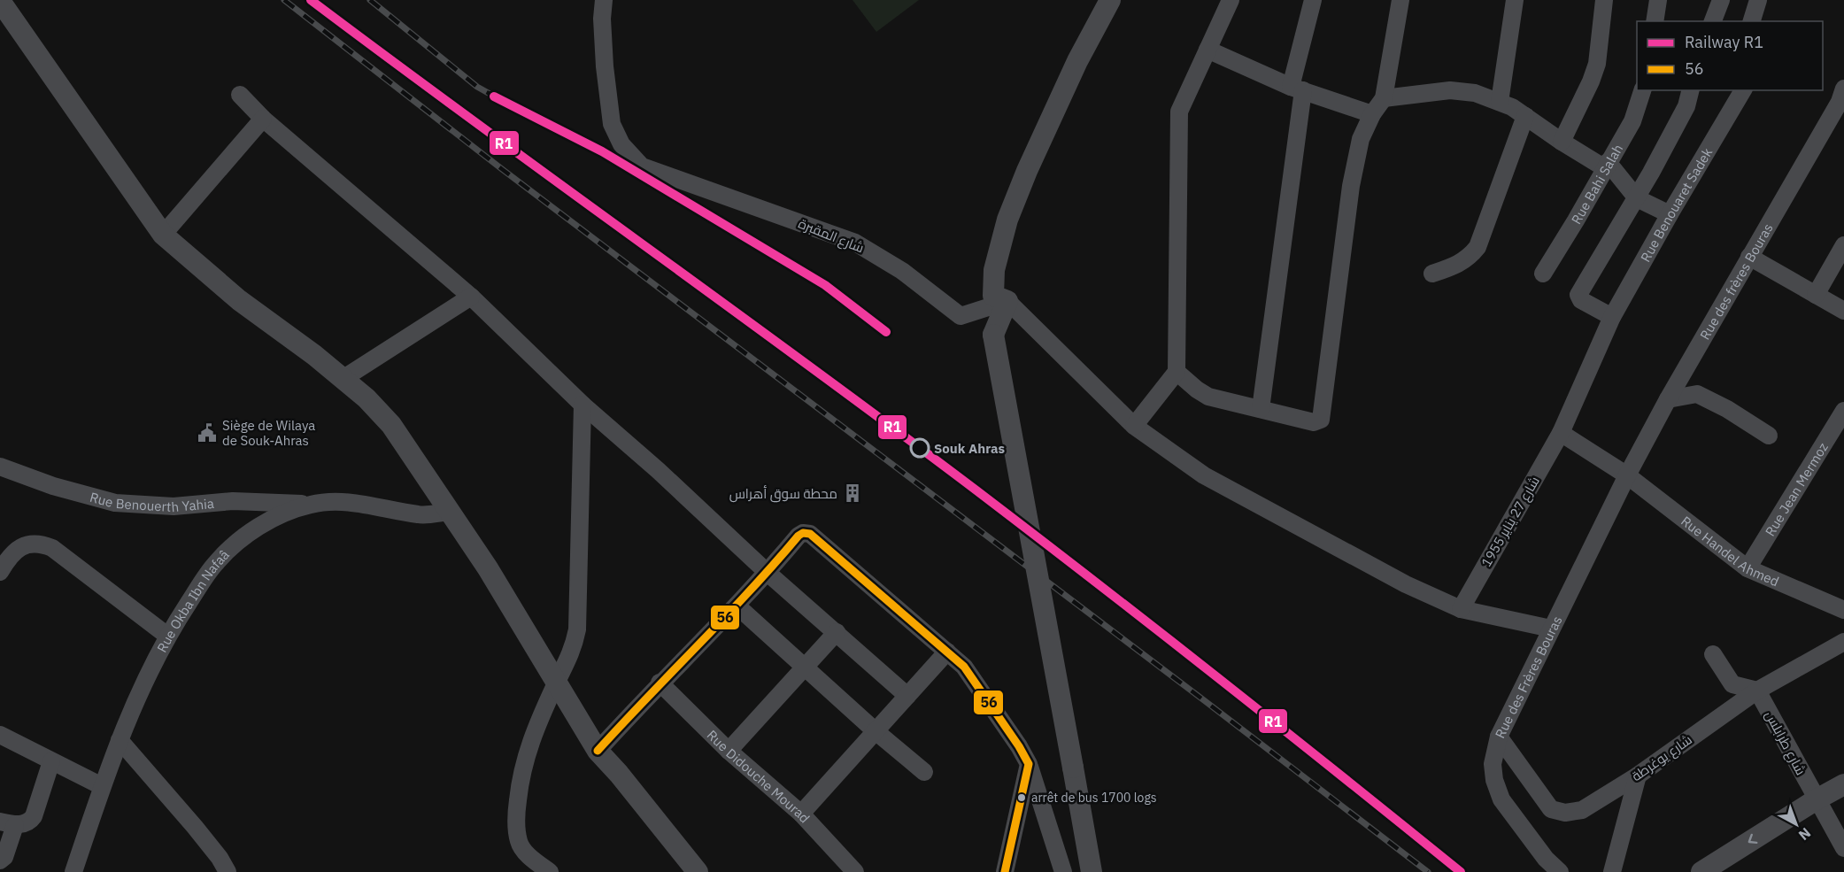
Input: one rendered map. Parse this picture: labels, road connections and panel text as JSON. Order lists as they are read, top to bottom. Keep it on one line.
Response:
{"streets":{"street":["Rue Bahi Salah","Rue Benouaret Sadek","شارع المقبرة","Rue des frères Bouras","Rue Jean Mermoz","Rue Benouerth Yahia","شارع 27 يناير 1955","Rue Handel Ahmed","Rue Okba Ibn Nafaâ","Rue des Frères Bouras","شارع طرابلس","شارع يوغرطة","Rue Didouche Mourad"]},"crossings":[["Rue Benouaret Sadek","شارع 27 يناير 1955"],["Rue Benouaret Sadek","Rue Handel Ahmed"],["Rue des frères Bouras","Rue Handel Ahmed"],["Rue des frères Bouras","Rue des Frères Bouras"],["Rue Jean Mermoz","Rue Handel Ahmed"],["Rue Benouerth Yahia","Rue Okba Ibn Nafaâ"],["شارع 27 يناير 1955","Rue Handel Ahmed"],["Rue Handel Ahmed","Rue des Frères Bouras"],["Rue des Frères Bouras","شارع يوغرطة"],["شارع طرابلس","شارع يوغرطة"]],"places":{"public building":["Siège de Wilaya de Souk-Ahras"],"other":["Souk Ahras","arrêt de bus 1700 logs"],"building":["محطة سوق أهراس"]},"lines":["rail line R1","transit line 56"],"legend":["Railway R1","56"],"north":"bottom right"}
